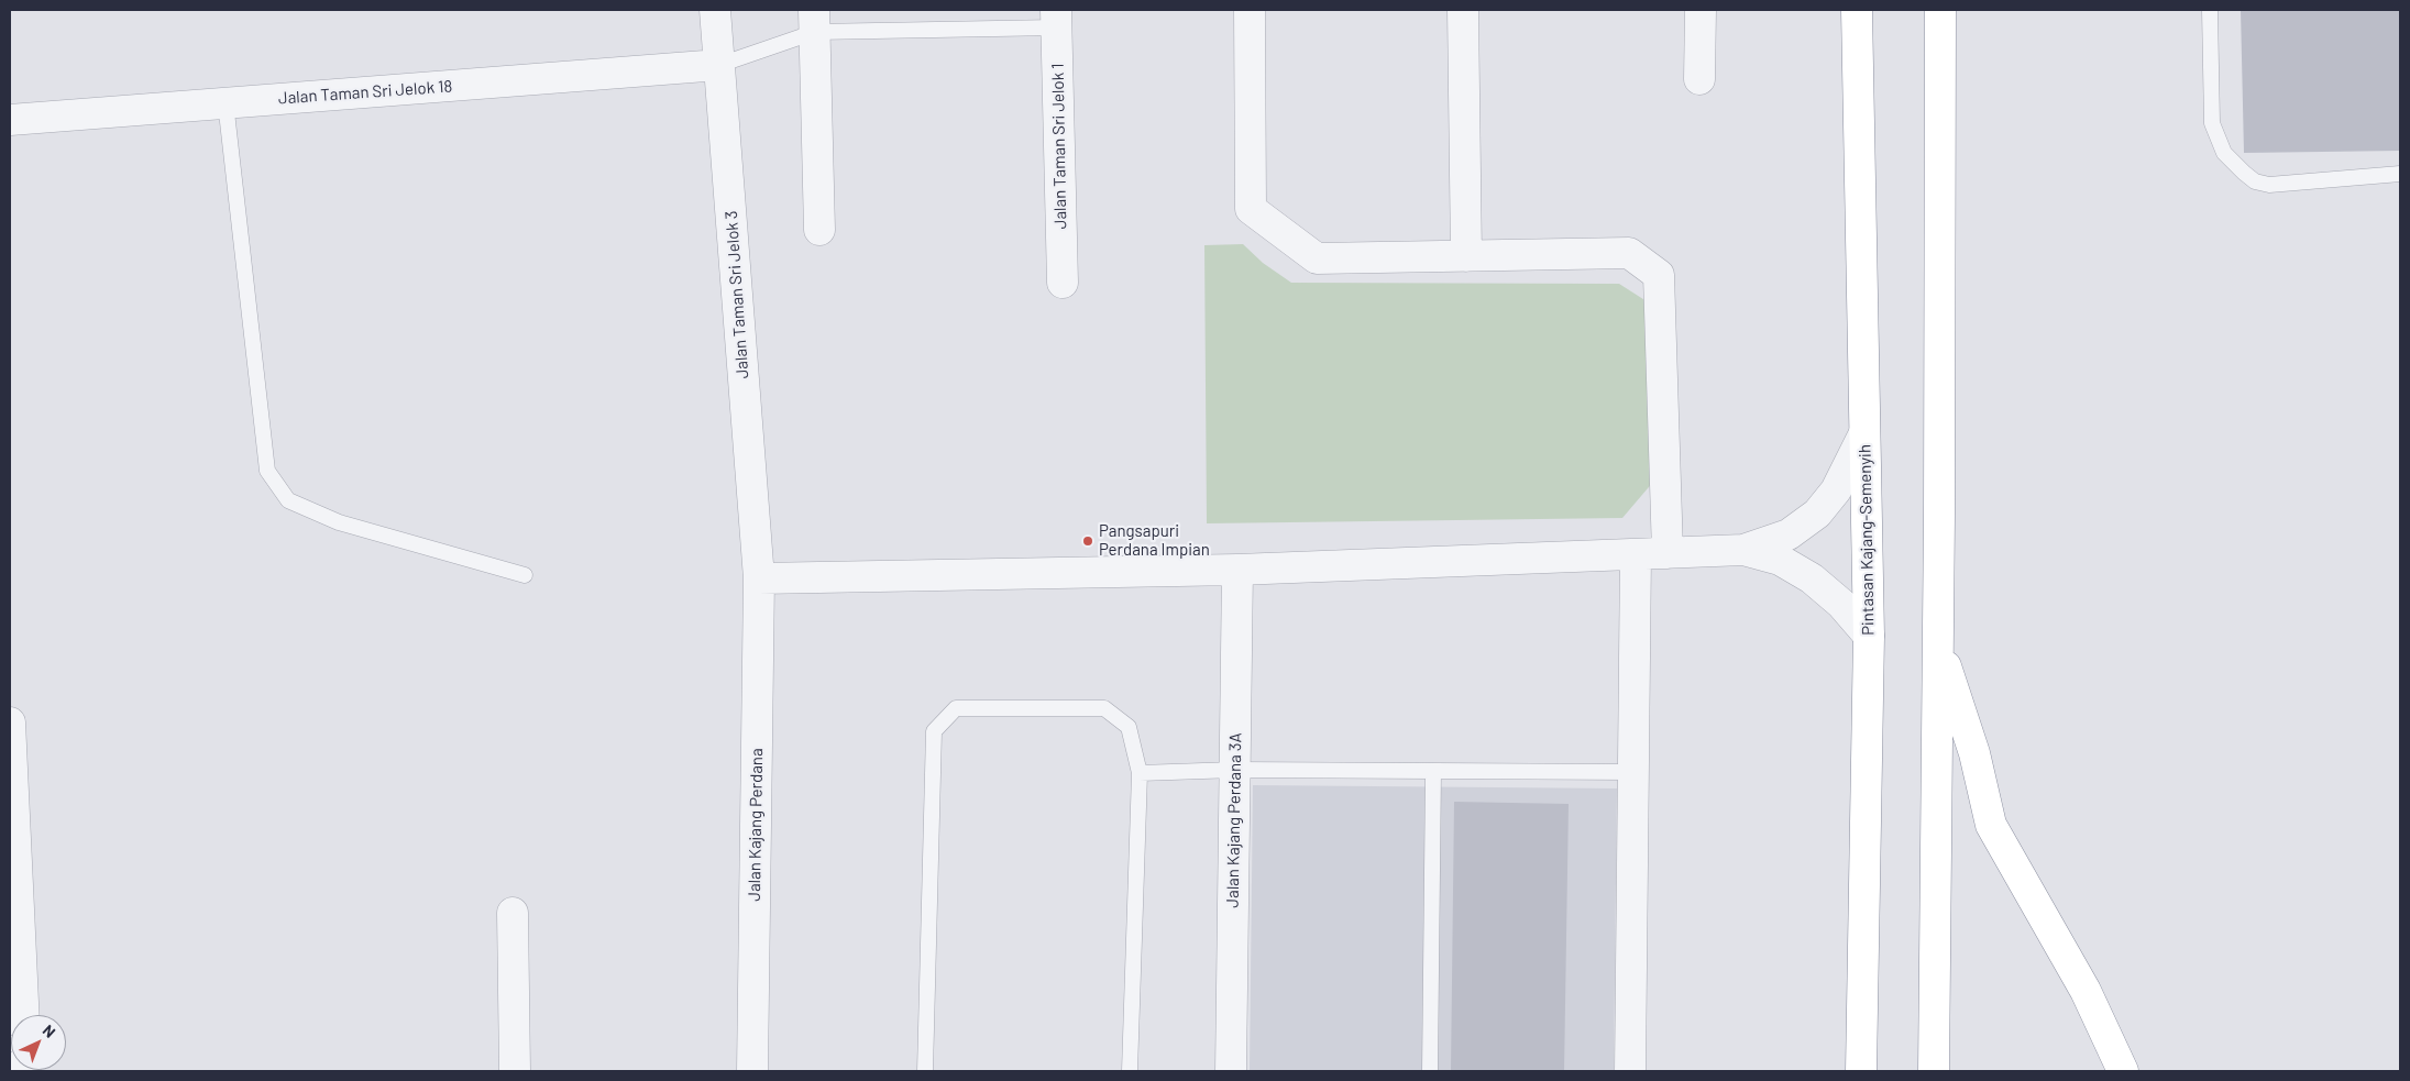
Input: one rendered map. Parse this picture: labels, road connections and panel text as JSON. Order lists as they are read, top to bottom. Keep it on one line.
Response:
{"streets":{"highway":["Pintasan Kajang-Semenyih"],"street":["Jalan Taman Sri Jelok 18","Jalan Taman Sri Jelok 1","Jalan Taman Sri Jelok 3","Jalan Kajang Perdana 3A","Jalan Kajang Perdana"]},"crossings":[["Jalan Taman Sri Jelok 18","Jalan Taman Sri Jelok 3"],["Jalan Taman Sri Jelok 3","Jalan Kajang Perdana"]],"places":["Pangsapuri Perdana Impian"],"north":"top right"}
